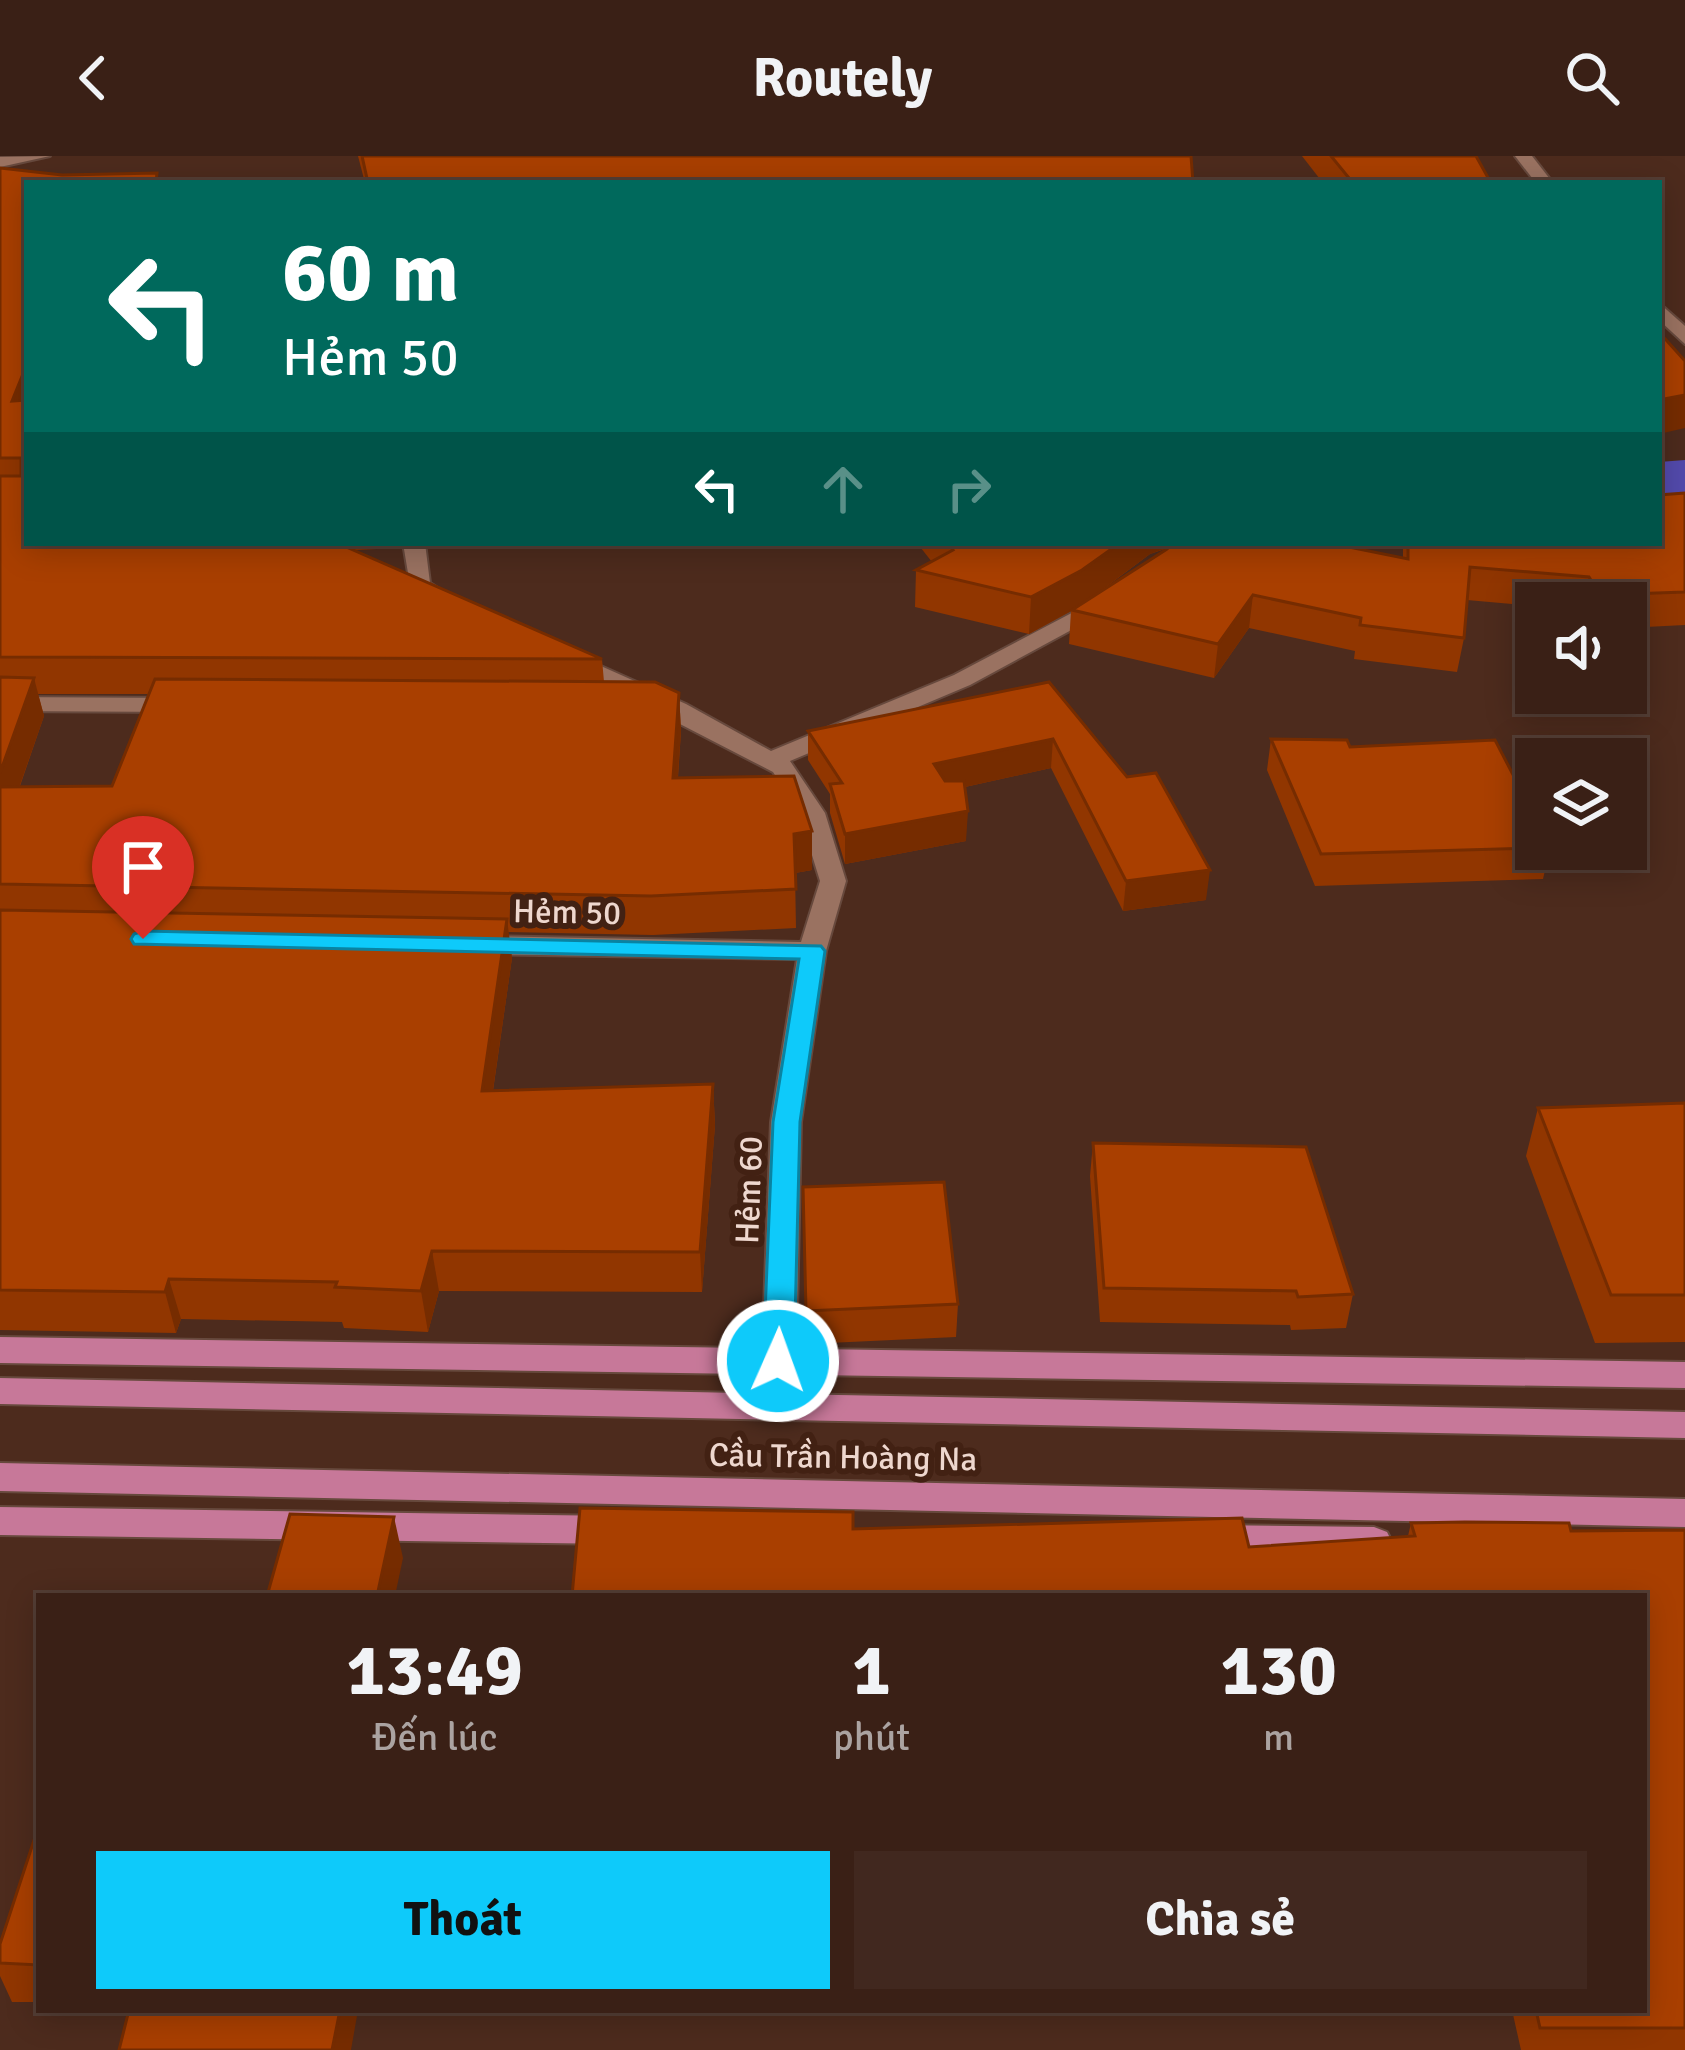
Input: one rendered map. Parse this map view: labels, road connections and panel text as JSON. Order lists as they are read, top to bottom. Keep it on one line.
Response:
{"streets":{"main road":["Cầu Trần Hoàng Na"],"street":["Hẻm 50","Hẻm 60"]},"crossings":[["Hẻm 50","Hẻm 60"]],"page":{"header":"Routely","turn":["60 m","Hẻm 50"],"eta":["13:49","Đến lúc","1","phút","130","m"],"buttons":["Thoát","Chia sẻ"]}}
